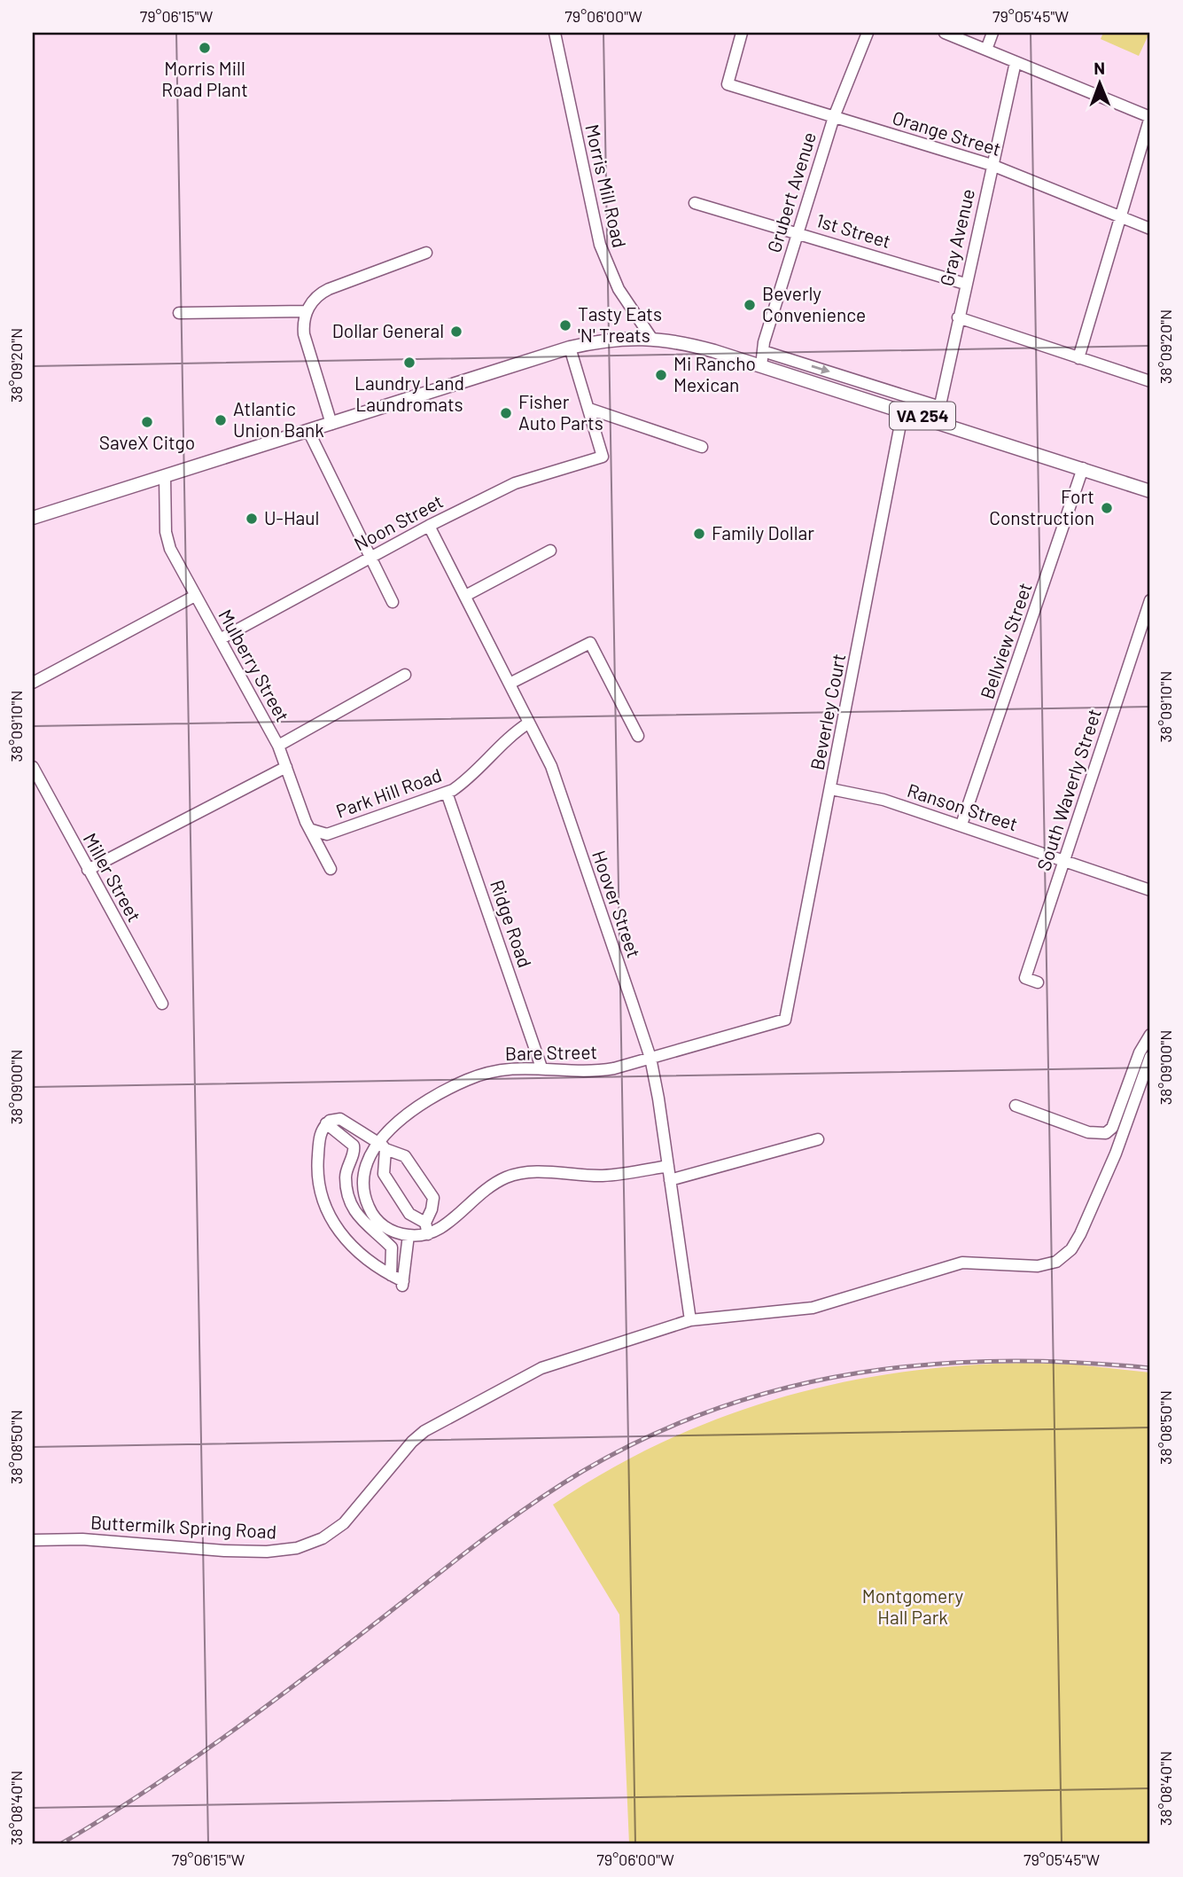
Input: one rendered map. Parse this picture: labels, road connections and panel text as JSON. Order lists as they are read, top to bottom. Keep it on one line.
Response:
{"streets":{"main road":["VA 254"],"street":["Orange Street","Morris Mill Road","Grubert Avenue","1st Street","Gray Avenue","Noon Street","Bellview Street","Mulberry Street","Beverley Court","South Waverly Street","Park Hill Road","Ranson Street","Miller Street","Hoover Street","Ridge Road","Bare Street","Buttermilk Spring Road"]},"crossings":[["Orange Street","Grubert Avenue"],["Orange Street","Gray Avenue"],["Morris Mill Road","VA 254"],["Grubert Avenue","1st Street"],["Grubert Avenue","VA 254"],["1st Street","Gray Avenue"],["Gray Avenue","VA 254"],["VA 254","Bellview Street"],["VA 254","Mulberry Street"],["VA 254","Beverley Court"],["Noon Street","Mulberry Street"],["Noon Street","Hoover Street"],["Bellview Street","Ranson Street"],["Mulberry Street","Park Hill Road"],["Beverley Court","Ranson Street"],["Beverley Court","Bare Street"],["South Waverly Street","Ranson Street"],["Park Hill Road","Hoover Street"],["Park Hill Road","Ridge Road"],["Hoover Street","Bare Street"],["Hoover Street","Buttermilk Spring Road"],["Ridge Road","Bare Street"]],"parks":["Montgomery Hall Park"],"places":["Morris Mill Road Plant","Beverly Convenience","Tasty Eats 'N' Treats","Dollar General","Laundry Land Laundromats","Mi Rancho Mexican","Fisher Auto Parts","Atlantic Union Bank","SaveX Citgo","Fort Construction","U-Haul","Family Dollar"],"north":"top","coordinates":["79°06'15\"W","79°06'00\"W","79°05'45\"W","38°09'20\"N","38°09'10\"N","38°09'00\"N","38°08'50\"N","38°08'40\"N"]}
